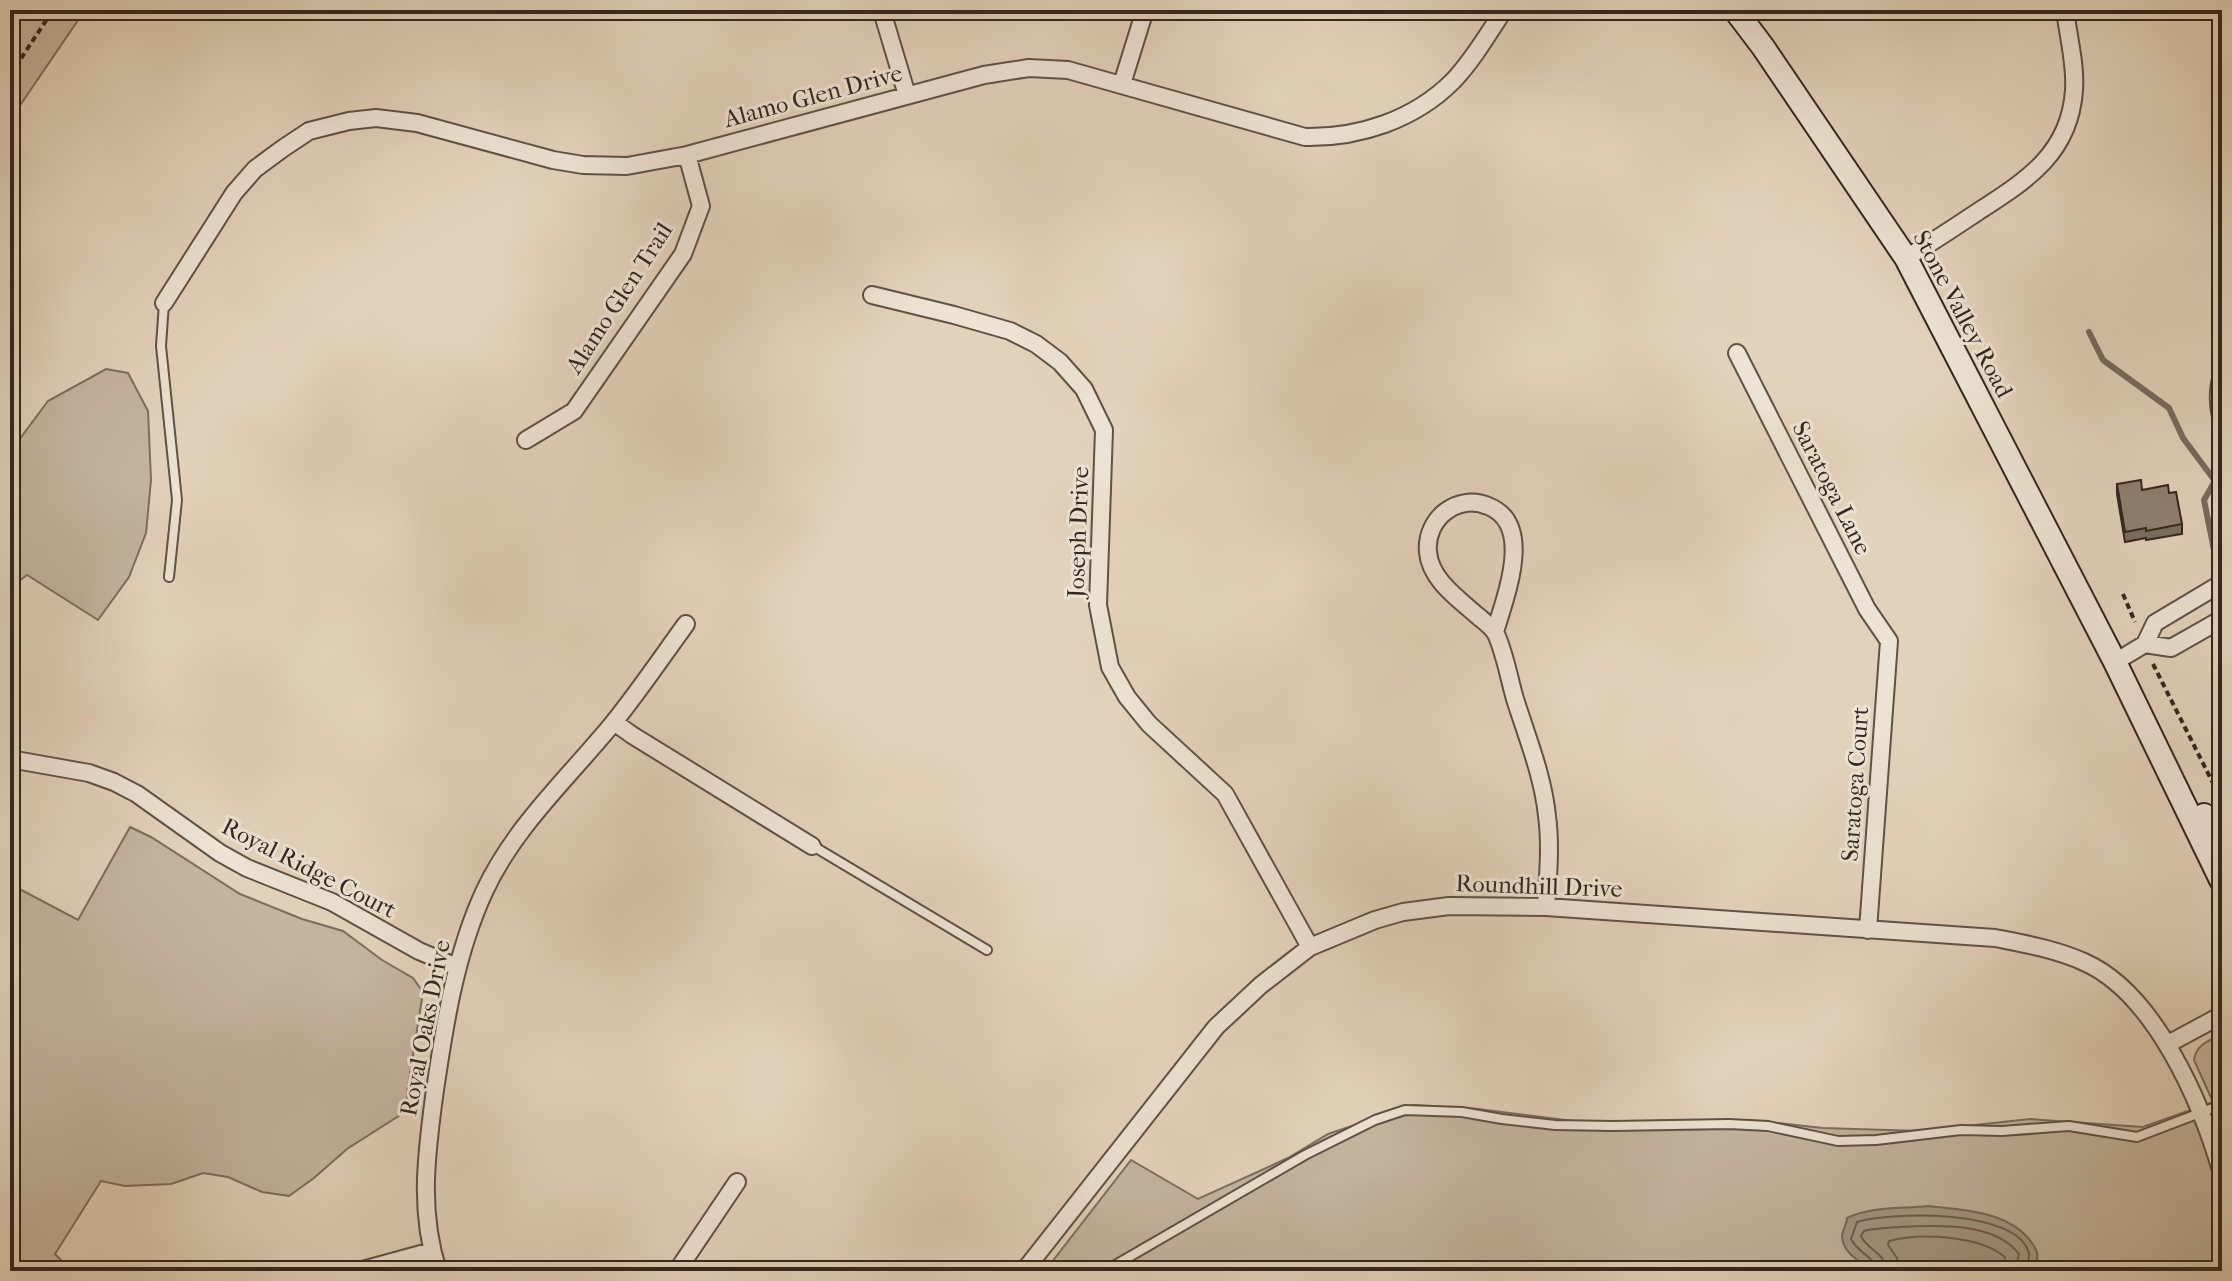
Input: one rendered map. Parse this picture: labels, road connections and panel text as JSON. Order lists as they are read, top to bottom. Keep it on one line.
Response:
{"streets":{"street":["Alamo Glen Drive","Alamo Glen Trail","Stone Valley Road","Saratoga Lane","Joseph Drive","Saratoga Court","Royal Ridge Court","Roundhill Drive","Royal Oaks Drive"]},"crossings":[["Alamo Glen Drive","Alamo Glen Trail"],["Saratoga Lane","Saratoga Court"],["Joseph Drive","Roundhill Drive"],["Saratoga Court","Roundhill Drive"],["Royal Ridge Court","Royal Oaks Drive"]]}
